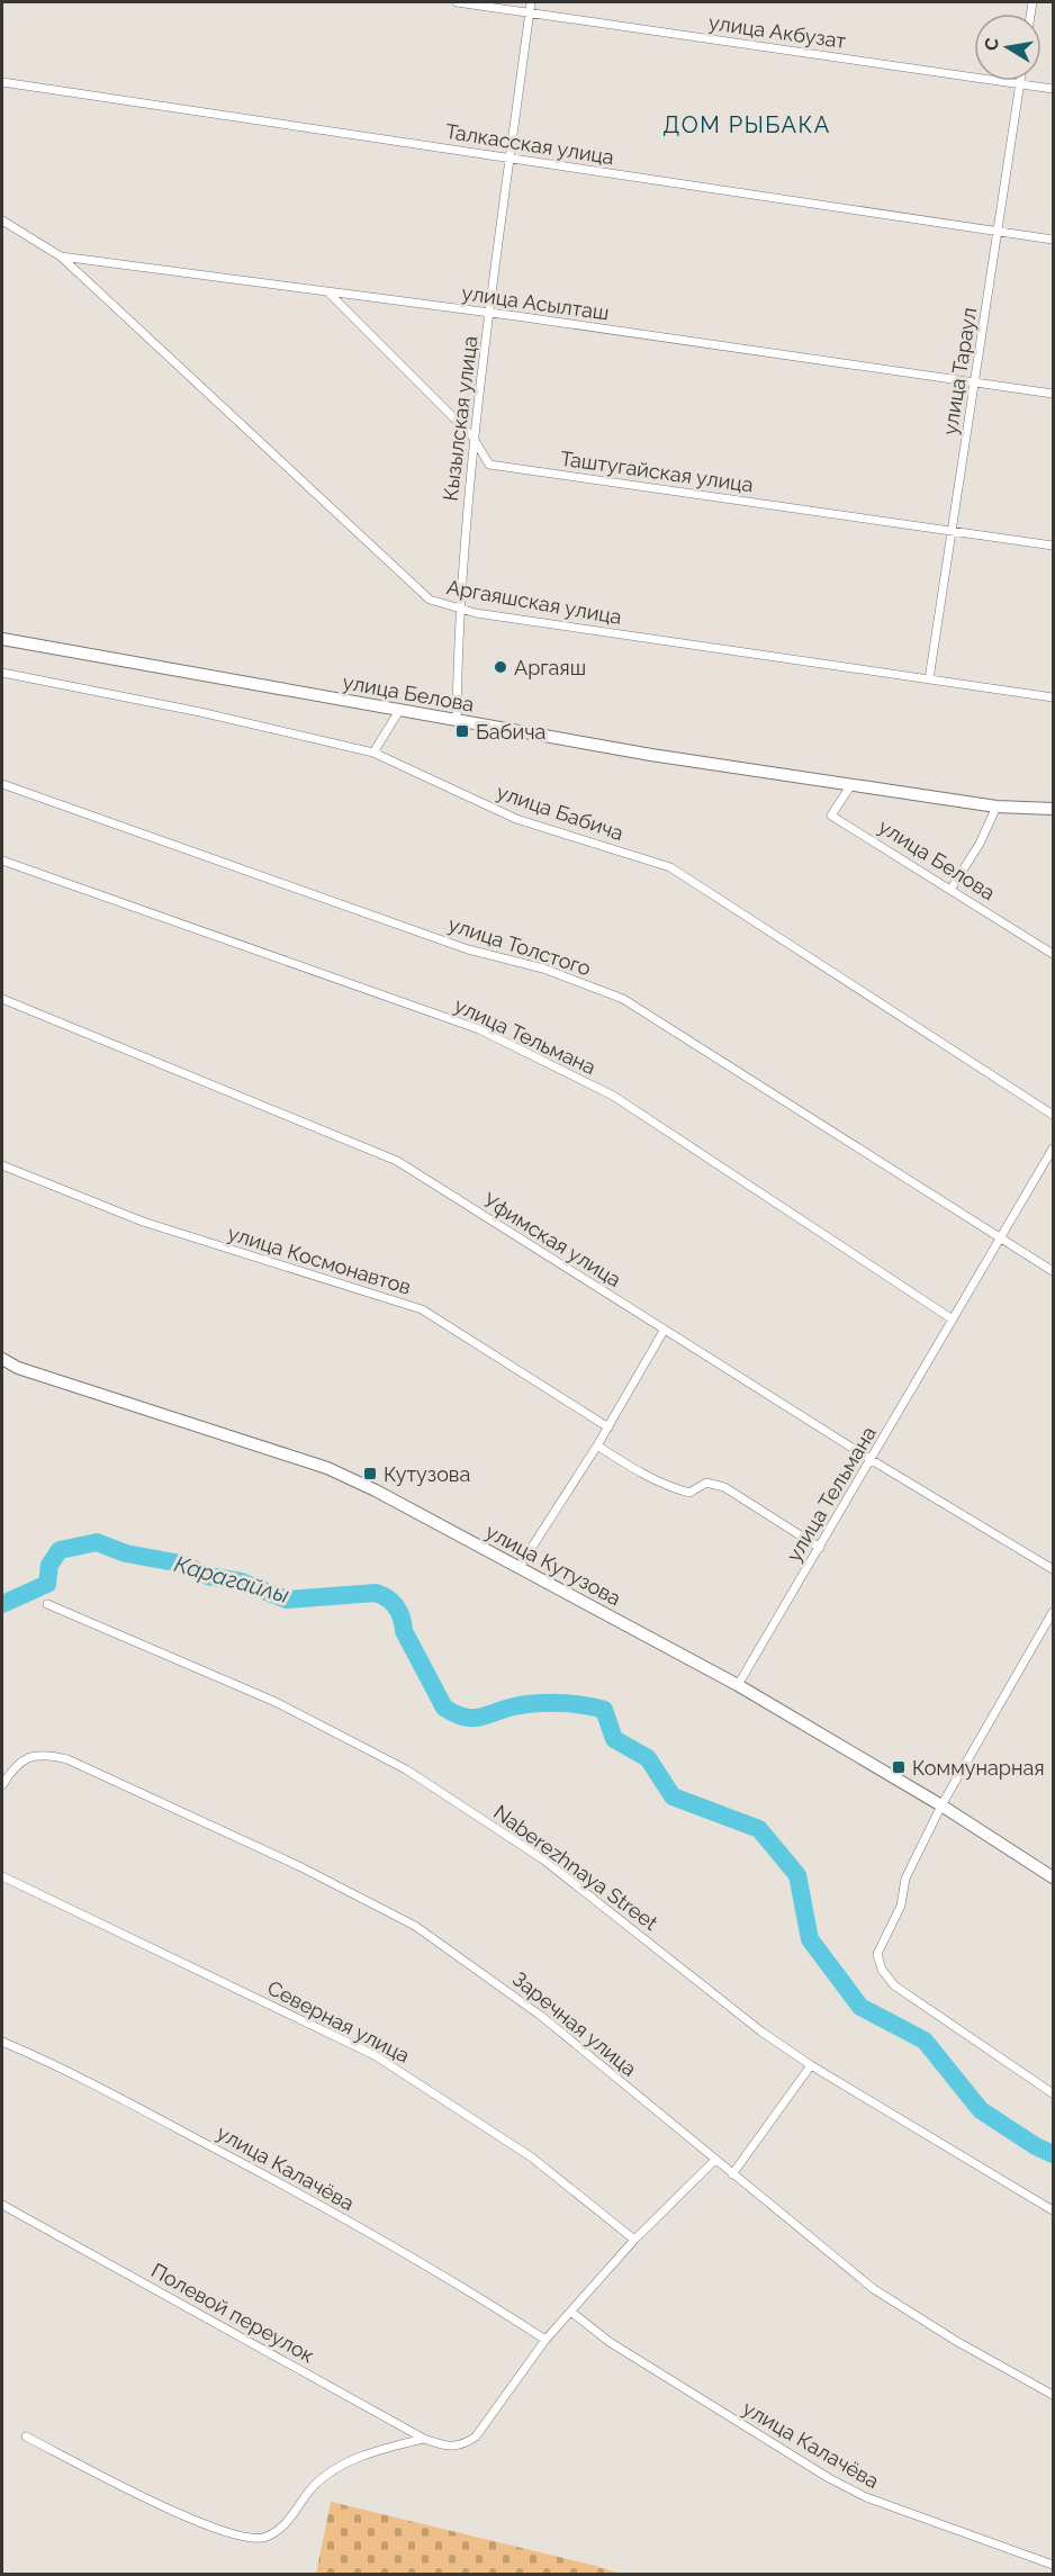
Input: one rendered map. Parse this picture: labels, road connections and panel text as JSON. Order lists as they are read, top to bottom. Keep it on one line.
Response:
{"streets":{"main road":["улица Белова","улица Кутузова"],"street":["улица Акбузат","Талкасская улица","улица Асылташ","улица Тараул","Кызылская улица","Таштугайская улица","Аргаяшская улица","улица Бабича","улица Толстого","улица Тельмана","Уфимская улица","улица Космонавтов","Naberezhnaya Street","Северная улица","Заречная улица","улица Калачёва","Полевой переулок"]},"crossings":[["улица Акбузат","улица Тараул"],["улица Акбузат","Кызылская улица"],["Талкасская улица","улица Тараул"],["Талкасская улица","Кызылская улица"],["улица Асылташ","улица Тараул"],["улица Асылташ","Кызылская улица"],["улица Асылташ","Таштугайская улица"],["улица Асылташ","Аргаяшская улица"],["улица Тараул","Таштугайская улица"],["улица Тараул","Аргаяшская улица"],["Кызылская улица","Таштугайская улица"],["Кызылская улица","Аргаяшская улица"],["Кызылская улица","улица Белова"],["улица Толстого","улица Тельмана"],["улица Тельмана","Уфимская улица"],["улица Тельмана","улица Кутузова"],["улица Калачёва","Полевой переулок"]],"districts":["ДОМ РЫБАКА"],"water":["Карагайлы"],"places":{"other":["Аргаяш"],"transit":["Бабича","Кутузова","Коммунарная"]},"north":"left"}
